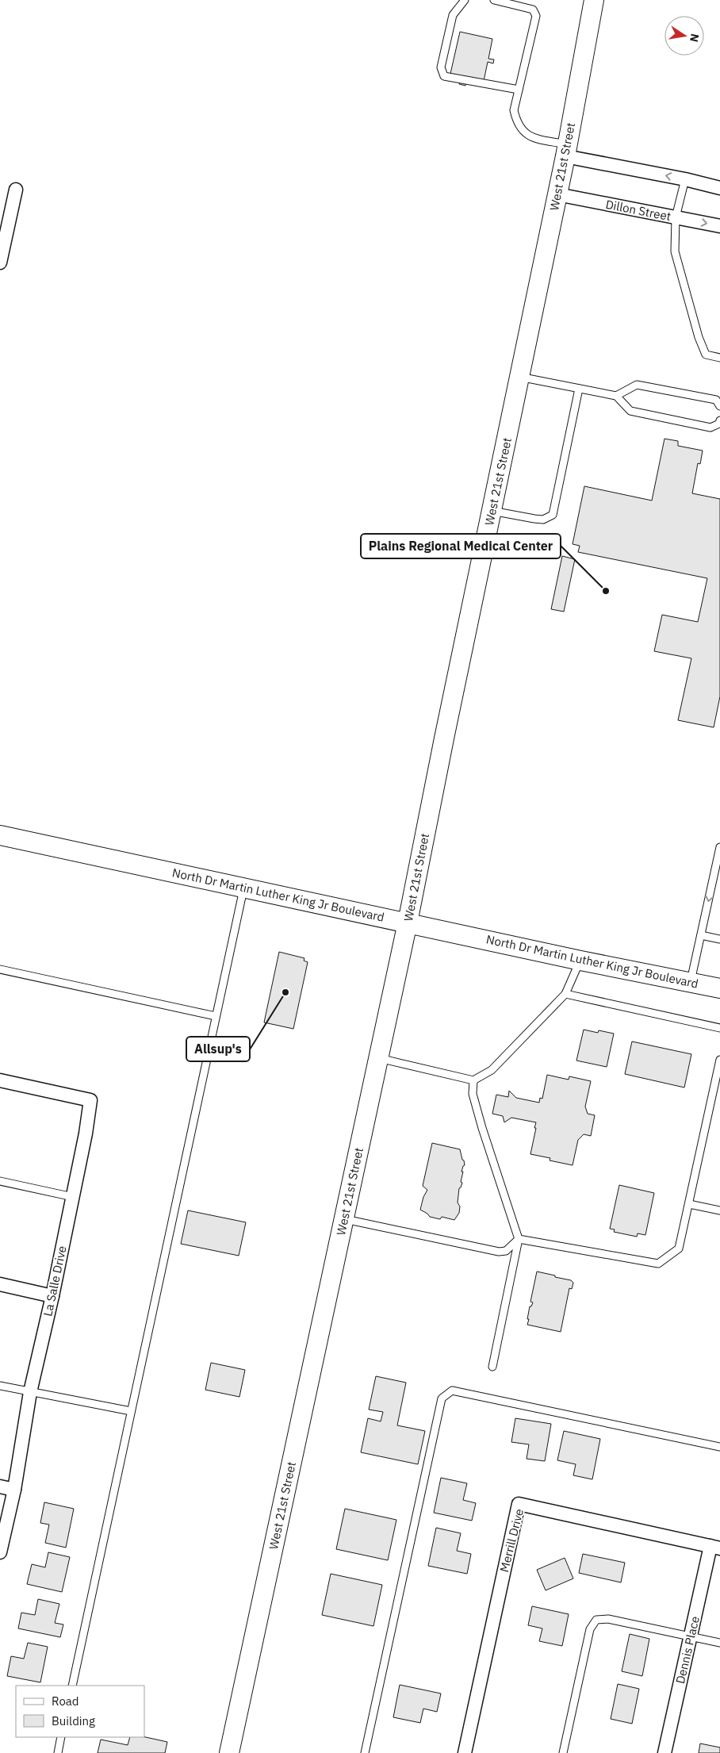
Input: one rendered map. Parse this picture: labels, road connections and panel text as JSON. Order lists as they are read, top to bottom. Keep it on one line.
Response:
{"streets":{"main road":["West 21st Street","North Dr Martin Luther King Jr Boulevard"],"street":["Dillon Street","La Salle Drive","Merrill Drive","Dennis Place"]},"crossings":[["West 21st Street","Dillon Street"],["West 21st Street","North Dr Martin Luther King Jr Boulevard"],["Merrill Drive","Dennis Place"]],"places":["Plains Regional Medical Center","Allsup's"],"legend":["Road","Building"],"north":"right"}
